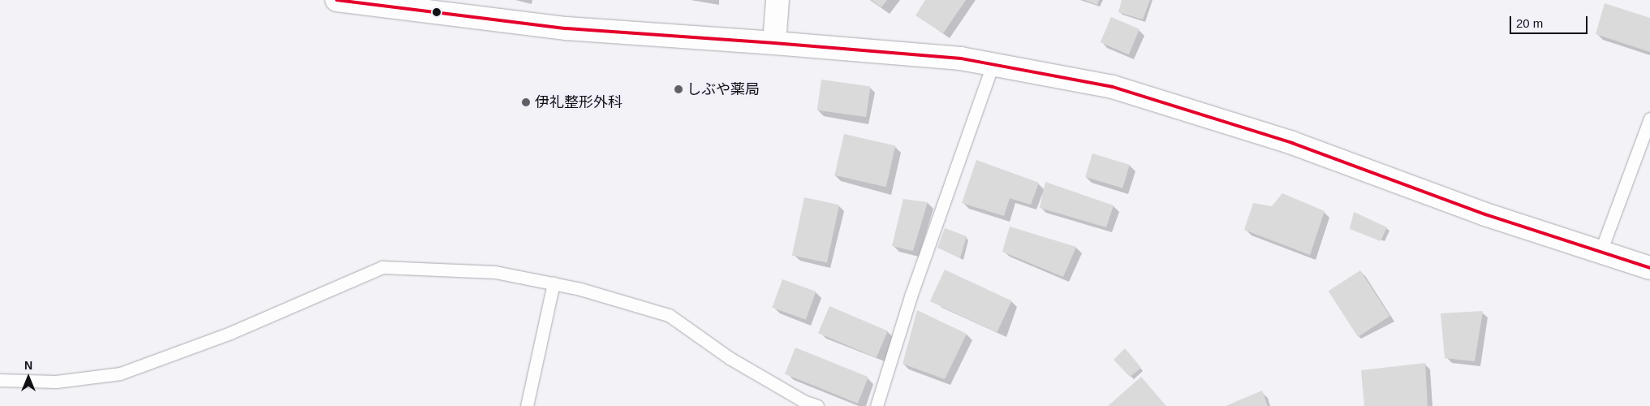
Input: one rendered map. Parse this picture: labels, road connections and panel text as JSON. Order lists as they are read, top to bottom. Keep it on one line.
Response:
{"places":["しぶや薬局","伊礼整形外科"],"scale_bar":"20 m","north":"top"}
